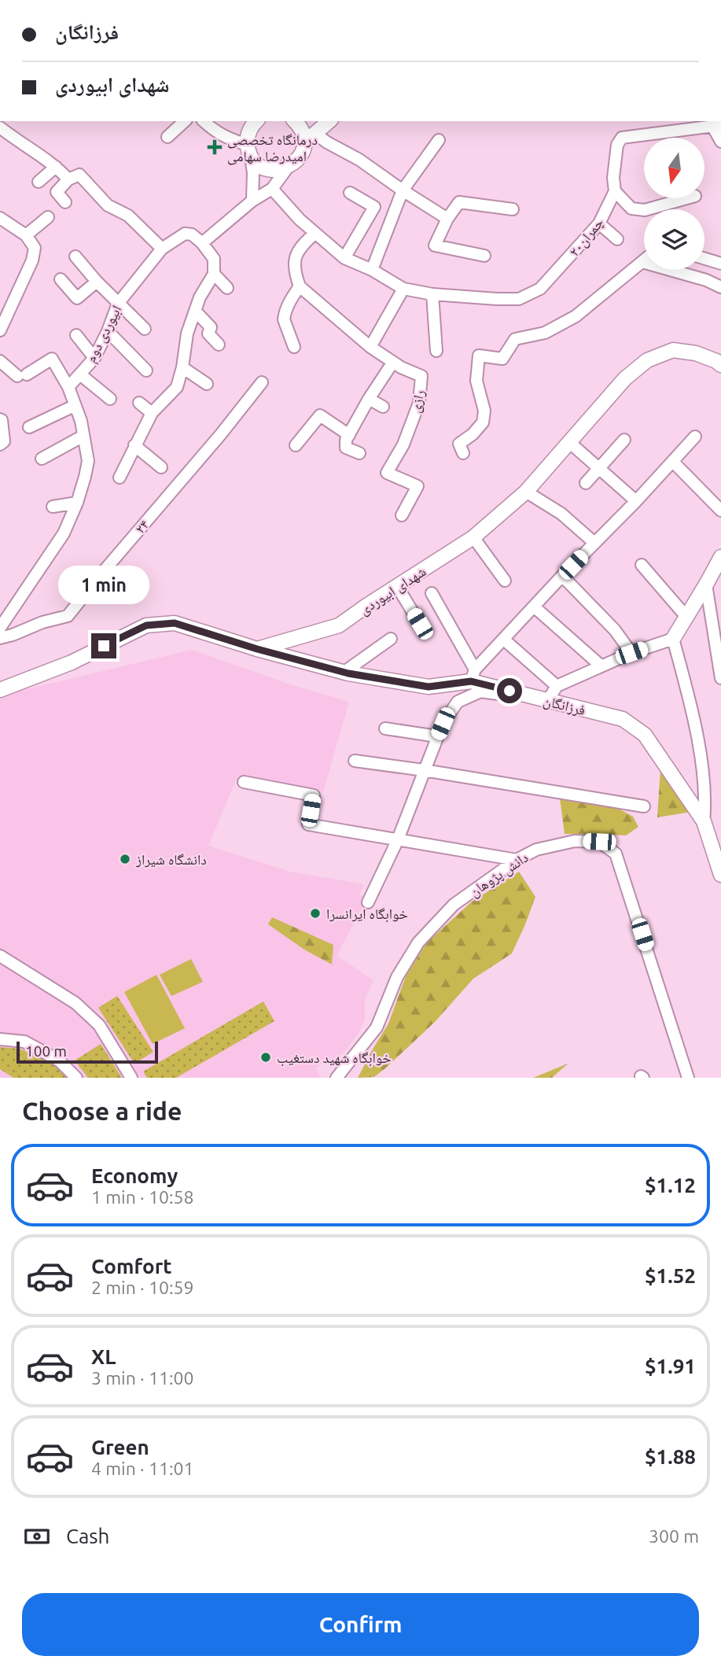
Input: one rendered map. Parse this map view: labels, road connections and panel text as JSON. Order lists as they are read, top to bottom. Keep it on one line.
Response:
{"streets":{"street":["چمران۲۰","ابیوردی دوم","رازی","۲۴","شهدای ابیوردی","فرزانگان","دانش پژوهان"]},"crossings":[["شهدای ابیوردی","فرزانگان"]],"places":{"health":["درمانگاه تخصصی امیدرضا سهامی"],"other":["دانشگاه شیراز","خوابگاه ایرانسرا","خوابگاه شهید دستغیب"]},"scale_bar":"100 m","north":"bottom","page":{"banner":["فرزانگان","شهدای ابیوردی"],"bubble":"1 min","scale":"100 m","heading":"Choose a ride","list":[{"name":"Economy","note":"1 min · 10:58","value":"$1.12"},{"name":"Comfort","note":"2 min · 10:59","value":"$1.52"},{"name":"XL","note":"3 min · 11:00","value":"$1.91"},{"name":"Green","note":"4 min · 11:01","value":"$1.88"}],"pay":["Cash","300 m"],"buttons":"Confirm"}}
